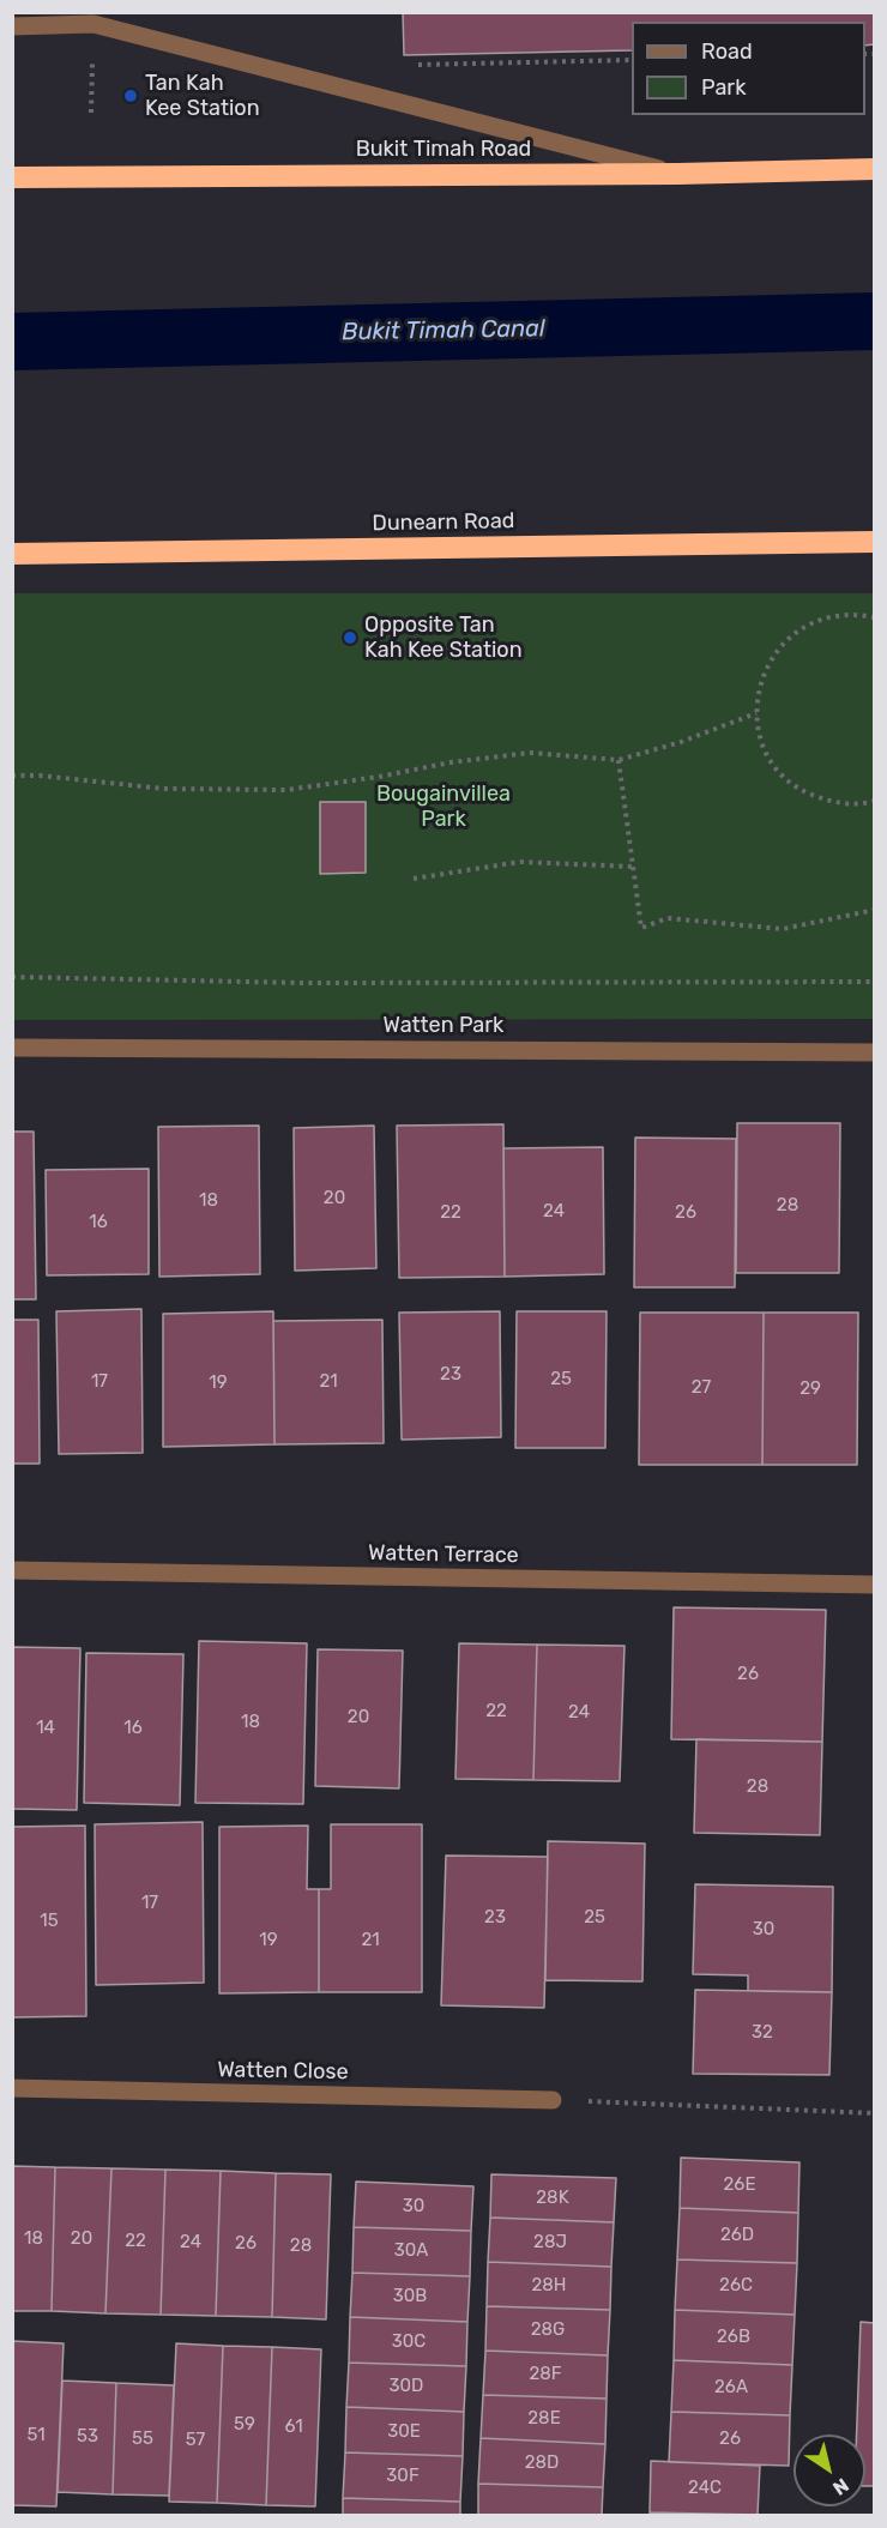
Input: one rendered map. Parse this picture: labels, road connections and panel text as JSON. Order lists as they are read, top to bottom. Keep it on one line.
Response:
{"streets":{"highway":["Bukit Timah Road","Dunearn Road"],"street":["Watten Park","Watten Terrace","Watten Close"]},"water":["Bukit Timah Canal"],"parks":["Bougainvillea Park"],"places":["Tan Kah Kee Station","Opposite Tan Kah Kee Station"],"house_numbers":["20","18","28","24","22","26","16","23","25","17","21","19","27","29","26","22","24","20","18","14","16","28","17","23","25","15","30","19","21","32","26E","28K","30","26D","18","20","22","24","28J","26","28","30A","28H","26C","30B","28G","26B","30C","28F","30D","26A","28E","59","61","30E","51","53","55","26","57","28D","30F","24C"],"legend":["Road","Park"],"north":"bottom right"}
